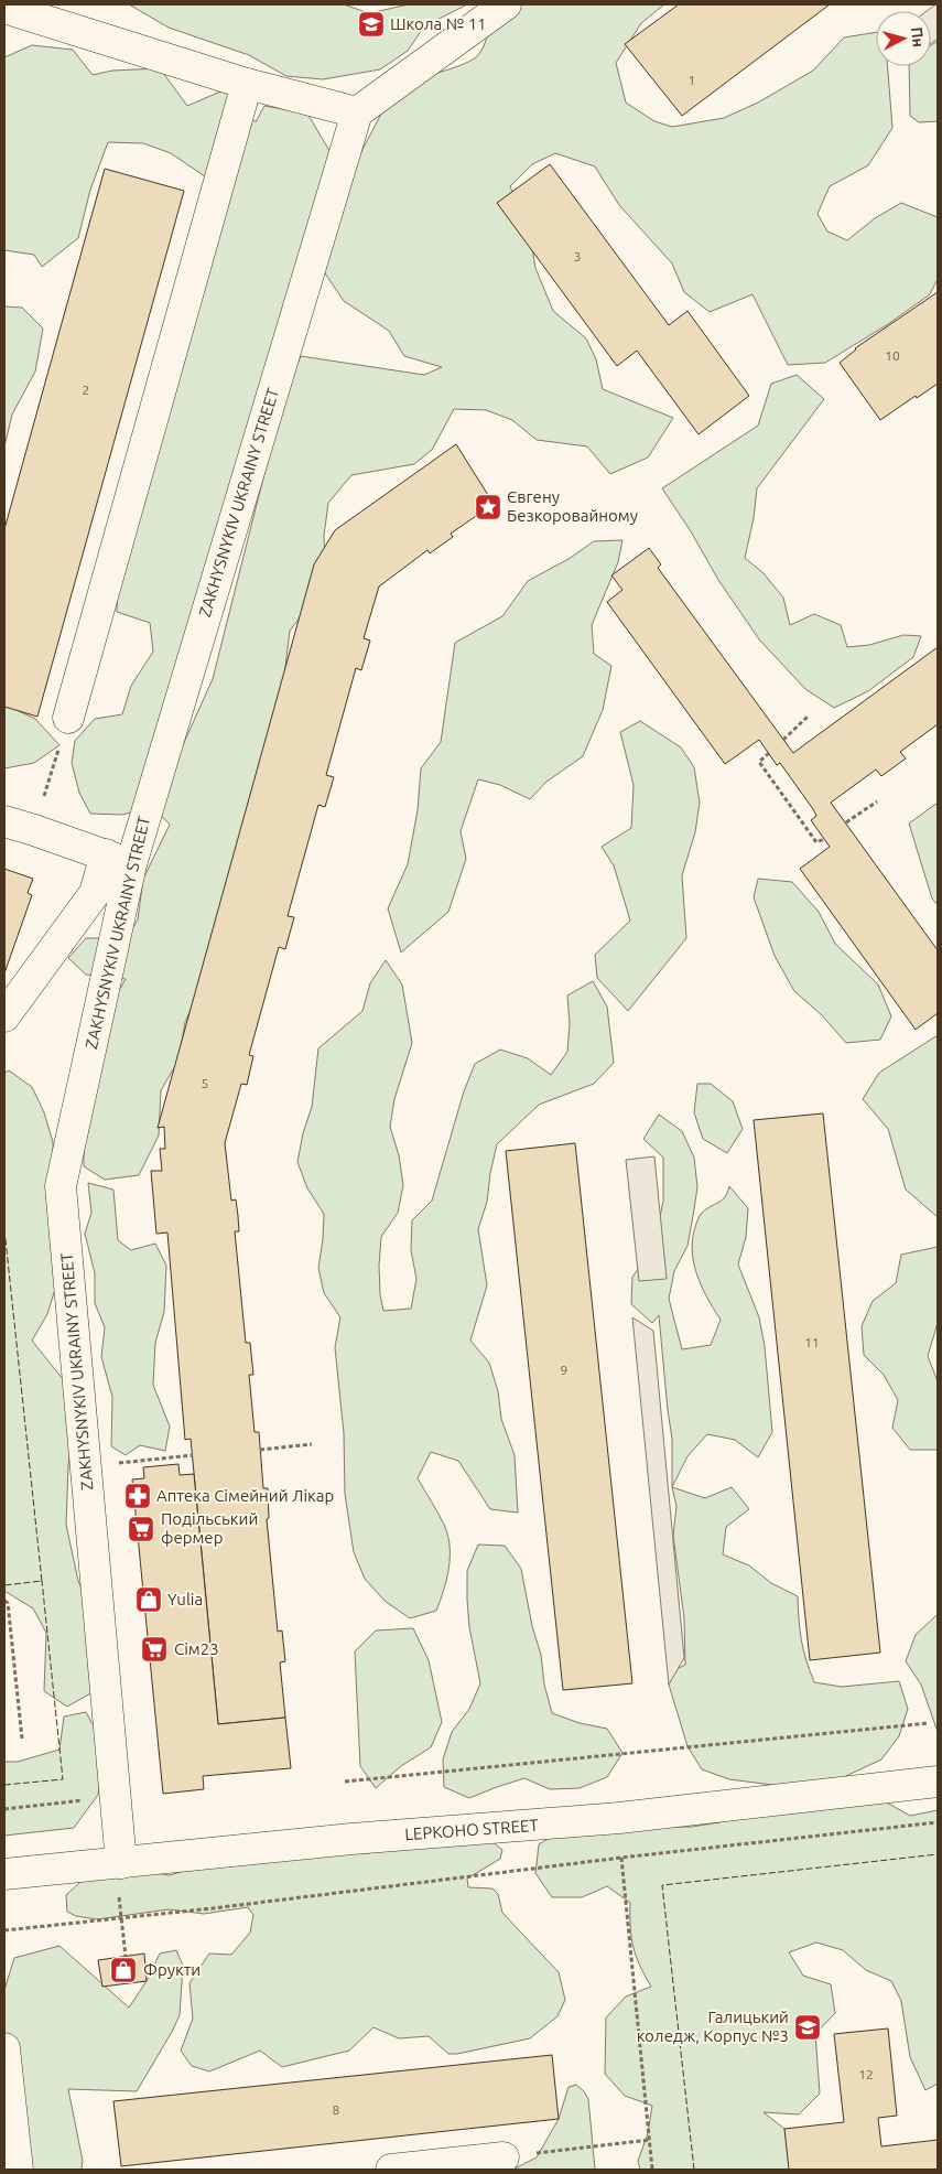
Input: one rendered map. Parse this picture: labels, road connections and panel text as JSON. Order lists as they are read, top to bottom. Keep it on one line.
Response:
{"streets":{"street":["ZAKHYSNYKIV UKRAINY STREET","LEPKOHO STREET"]},"crossings":[["ZAKHYSNYKIV UKRAINY STREET","LEPKOHO STREET"]],"places":{"school or university":["Школа № 11","Галицький коледж, Корпус №3"],"place":["Євгену Безкоровайному"],"pharmacy":["Аптека Сімейний Лікар"],"supermarket":["Подільський фермер","Сім23"],"shop":["Yulia","Фрукти"]},"house_numbers":["1","3","10","2","5","11","9","12","8"],"north":"right"}
